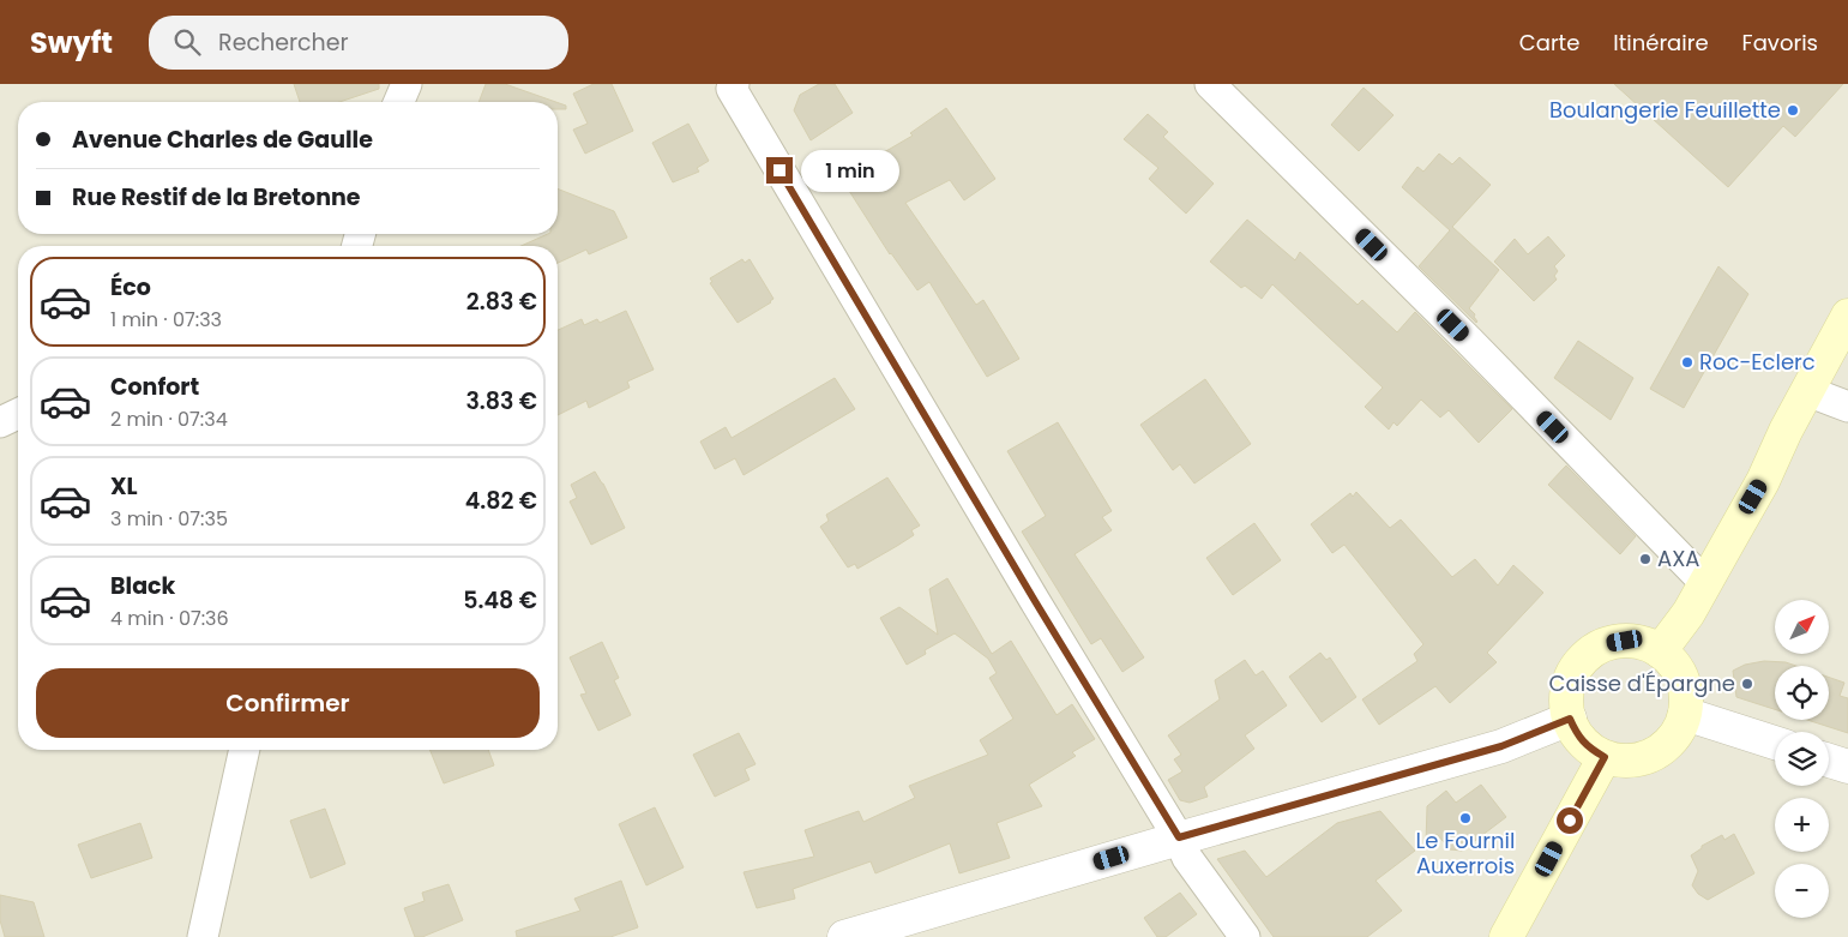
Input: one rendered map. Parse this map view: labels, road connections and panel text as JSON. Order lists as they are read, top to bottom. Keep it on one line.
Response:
{"places":["Boulangerie Feuillette","Roc-Eclerc","AXA","Caisse d'Épargne","Le Fournil Auxerrois"],"north":"top right","page":{"header":"Swyft","search":"Rechercher","nav":["Carte","Itinéraire","Favoris"],"banner":["Avenue Charles de Gaulle","Rue Restif de la Bretonne"],"bubble":"1 min","list":[{"name":"Éco","note":"1 min · 07:33","value":"2.83 €"},{"name":"Confort","note":"2 min · 07:34","value":"3.83 €"},{"name":"XL","note":"3 min · 07:35","value":"4.82 €"},{"name":"Black","note":"4 min · 07:36","value":"5.48 €"}],"map_buttons":["+","−"],"buttons":"Confirmer"}}
